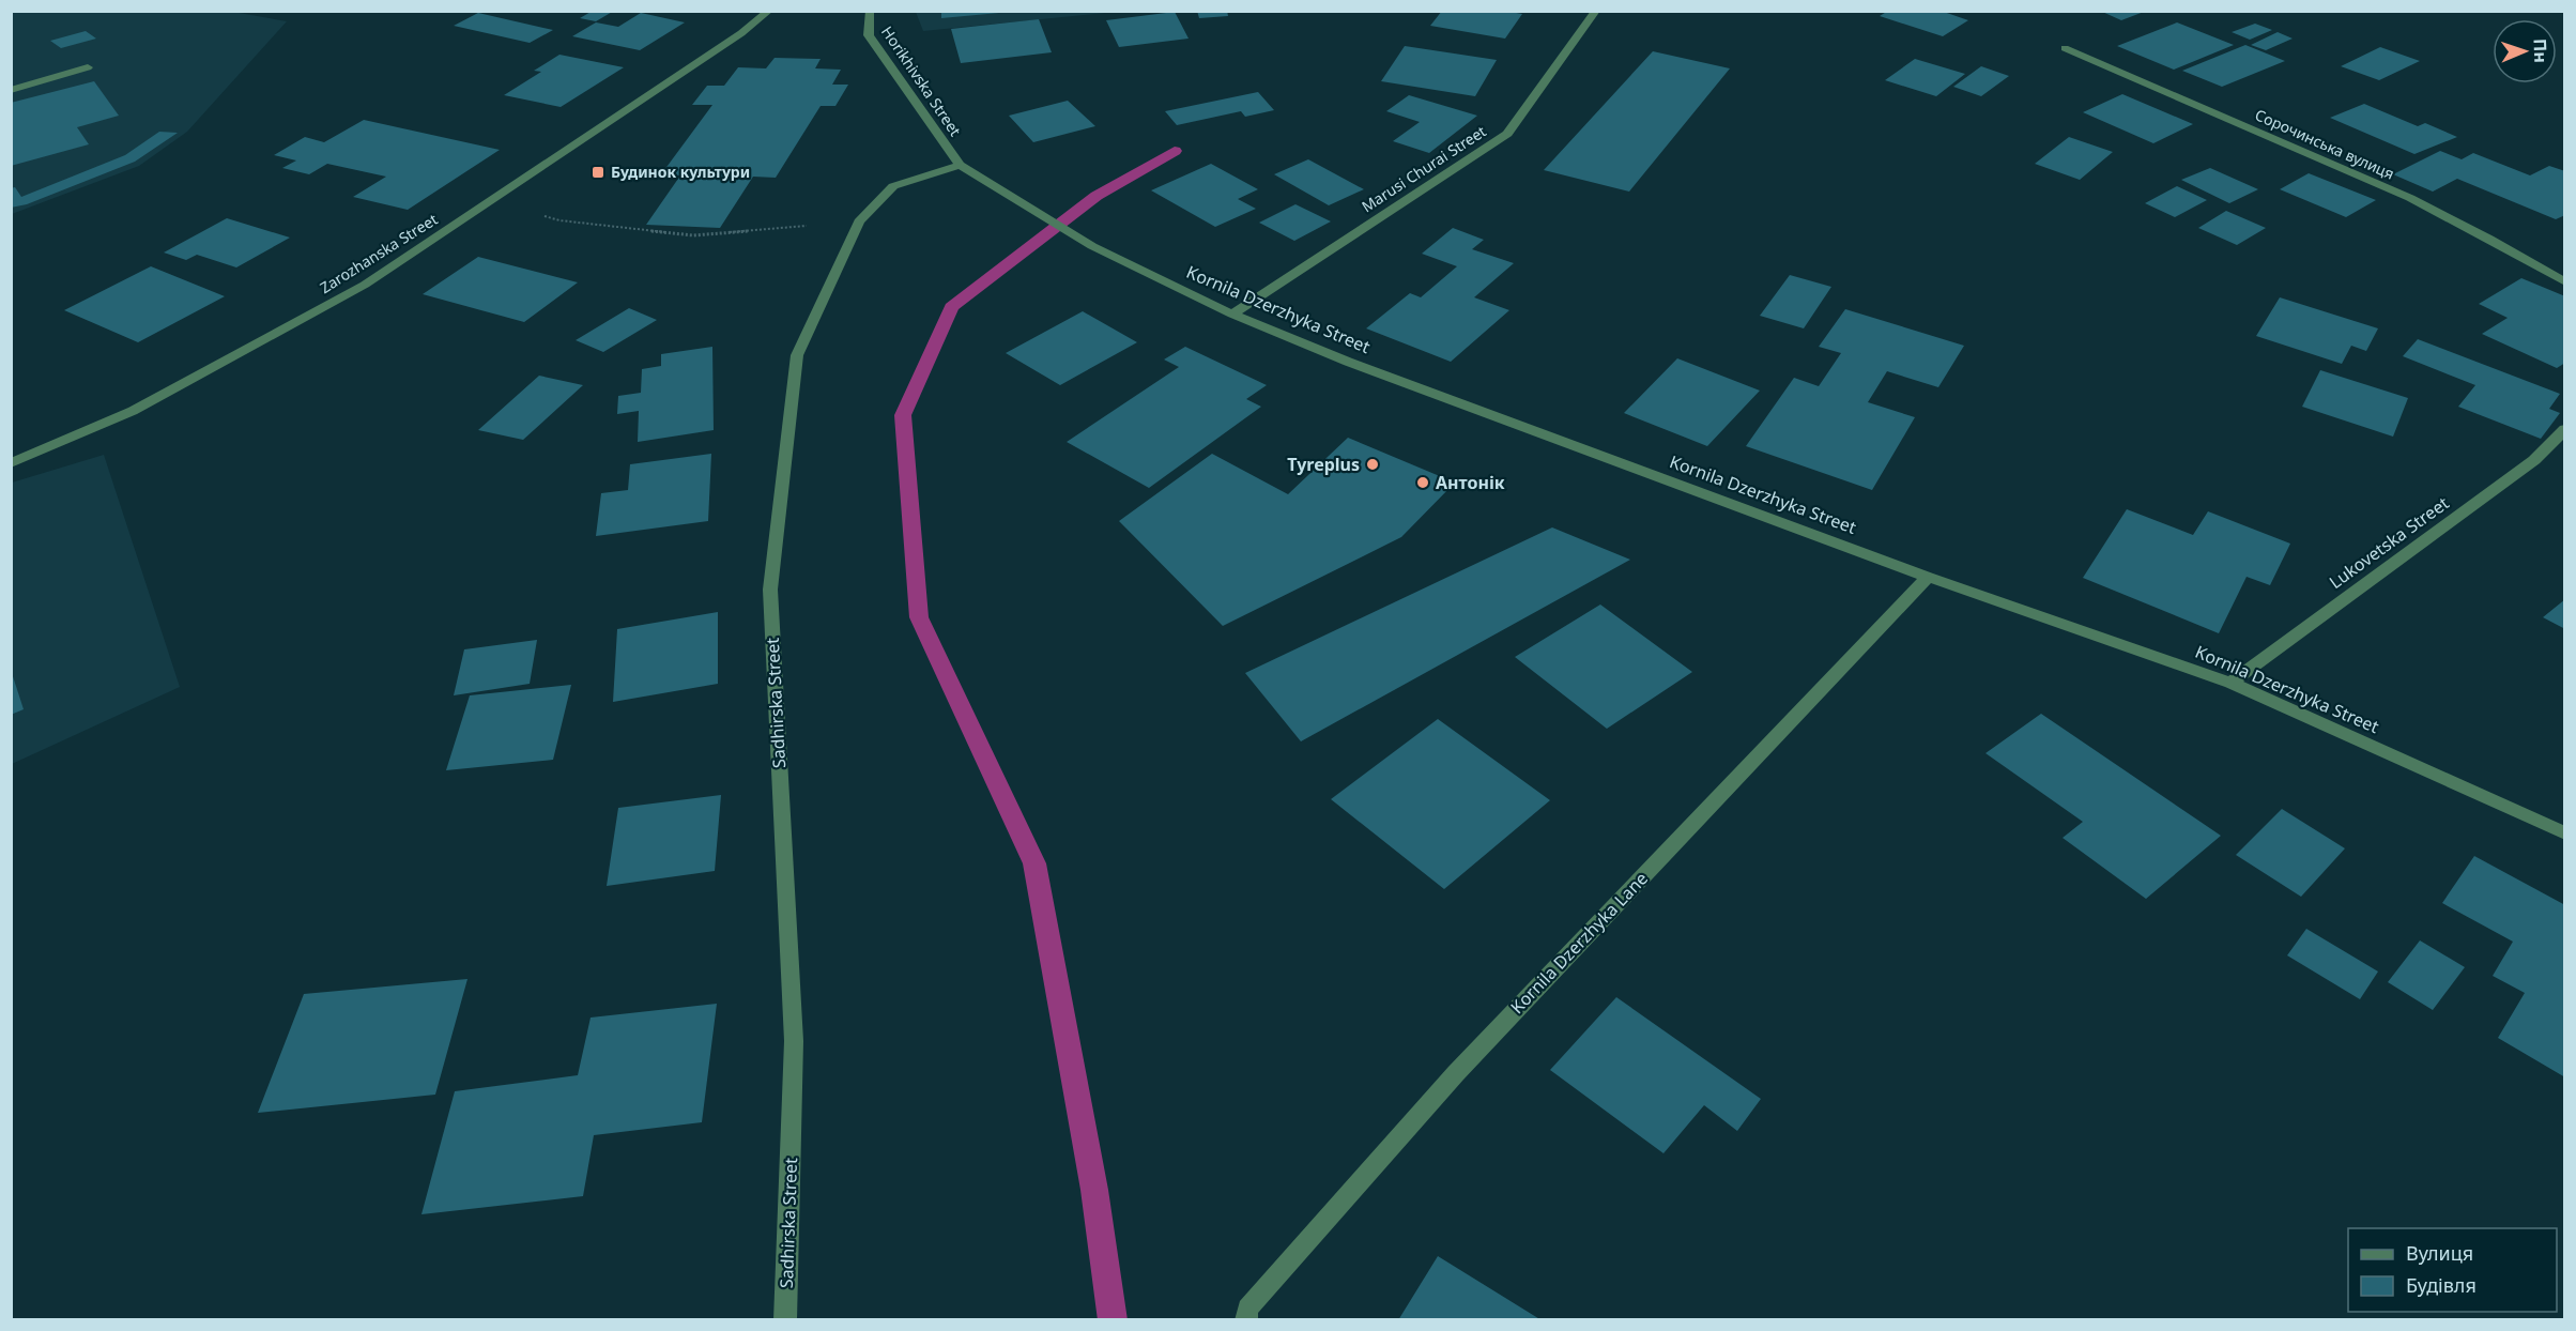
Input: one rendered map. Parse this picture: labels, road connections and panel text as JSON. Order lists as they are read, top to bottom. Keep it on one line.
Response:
{"streets":{"street":["Horikhivska Street","Сорочинська вулиця","Marusi Churai Street","Zarozhanska Street","Kornila Dzerzhyka Street","Lukovetska Street","Sadhirska Street","Kornila Dzerzhyka Lane"]},"crossings":[["Horikhivska Street","Kornila Dzerzhyka Street"],["Horikhivska Street","Sadhirska Street"],["Marusi Churai Street","Kornila Dzerzhyka Street"],["Kornila Dzerzhyka Street","Lukovetska Street"],["Kornila Dzerzhyka Street","Sadhirska Street"],["Kornila Dzerzhyka Street","Kornila Dzerzhyka Lane"]],"places":{"transit":["Будинок культури"],"other":["Tyreplus","Антонік"]},"legend":["Вулиця","Будівля"],"north":"right"}
